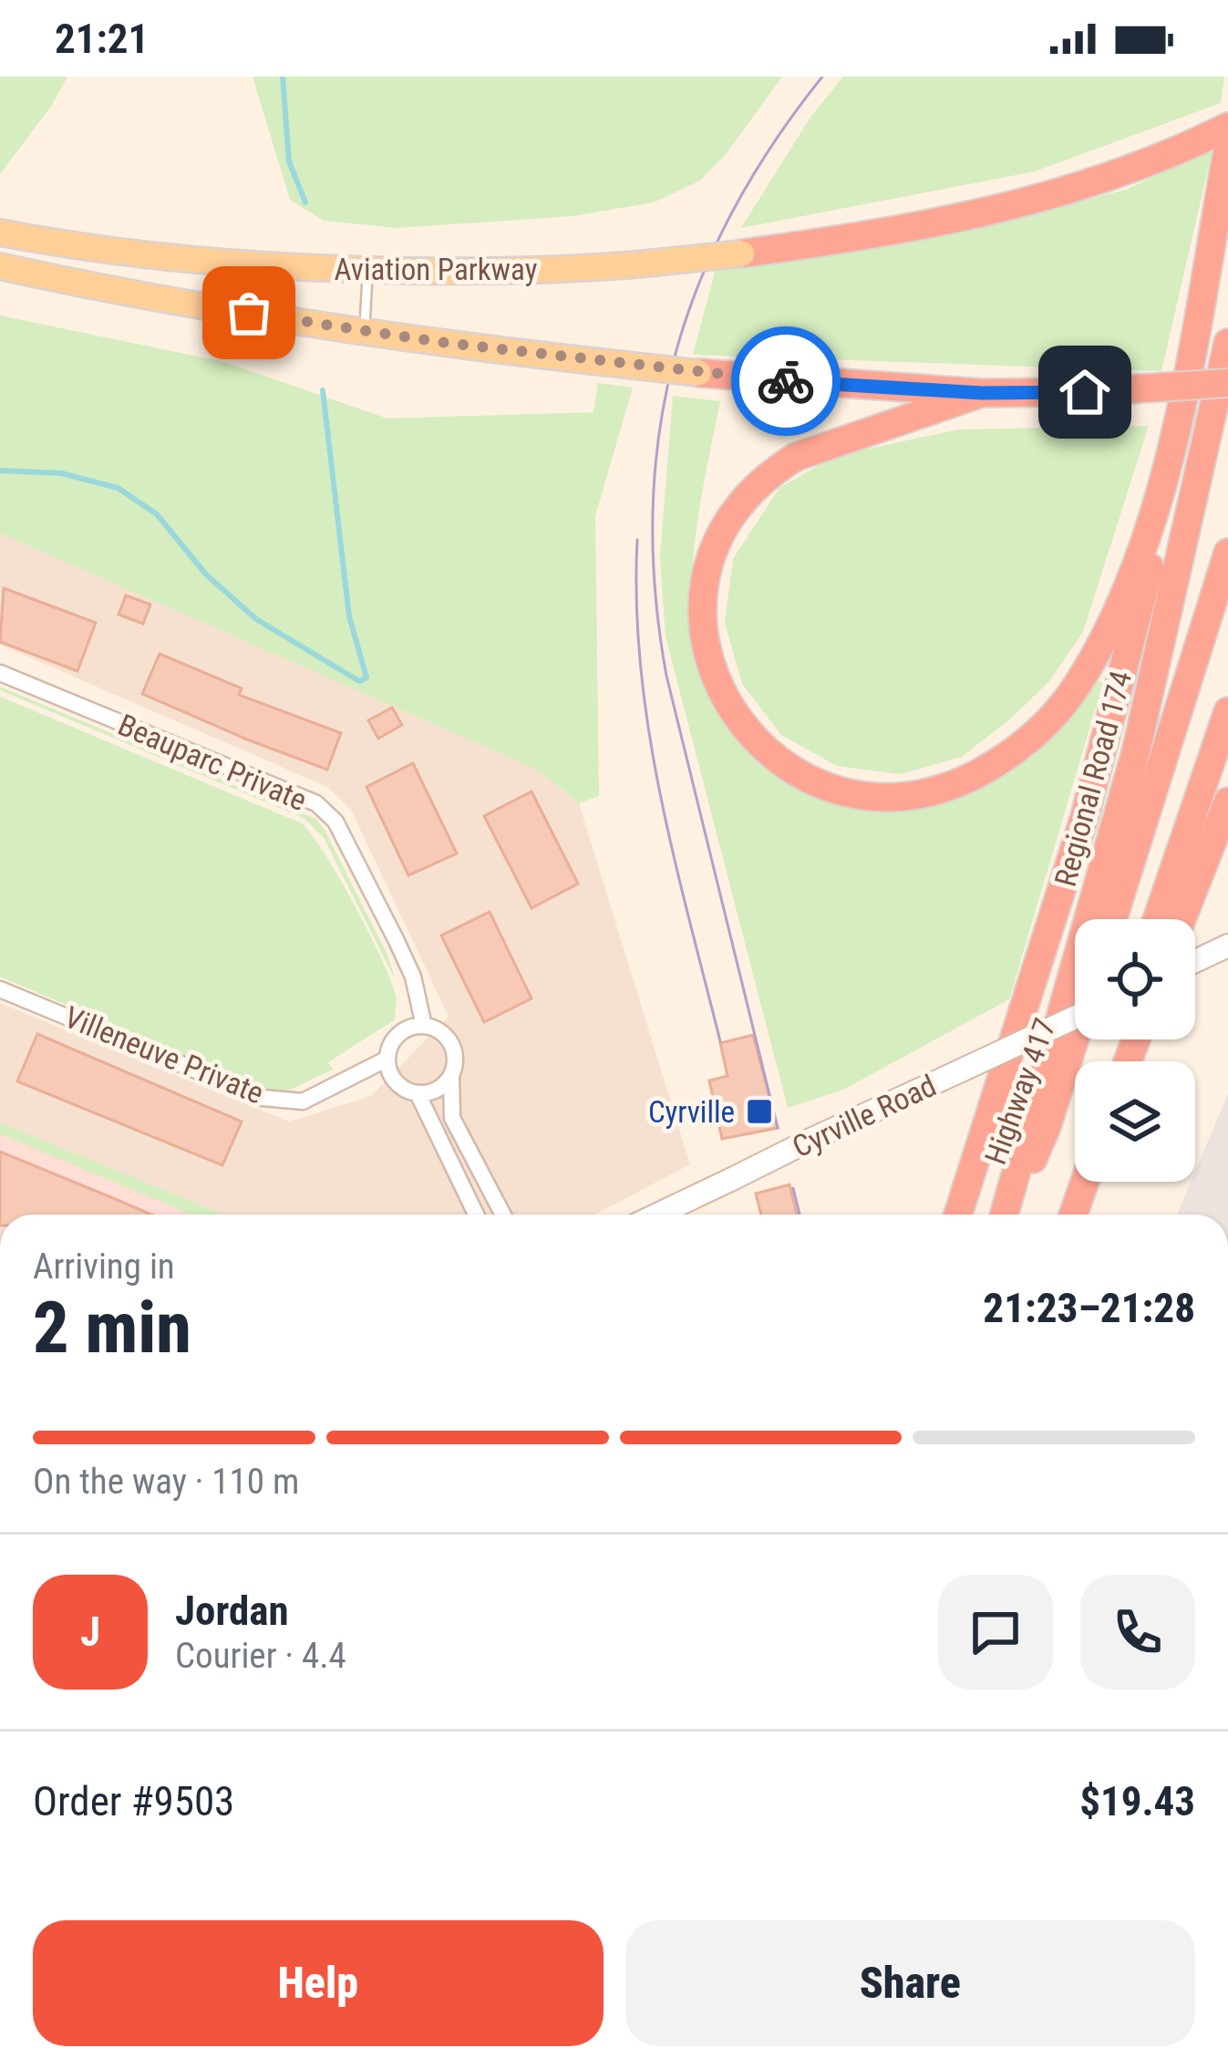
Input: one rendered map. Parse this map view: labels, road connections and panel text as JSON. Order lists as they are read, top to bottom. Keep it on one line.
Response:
{"streets":{"highway":["Regional Road 174","Highway 417"],"main road":["Aviation Parkway","Cyrville Road"],"street":["Beauparc Private","Villeneuve Private"]},"crossings":[["Beauparc Private","Villeneuve Private"]],"places":{"transit":["Cyrville"]},"page":{"status":"21:21","heading":["2 min","Arriving in","21:23–21:28"],"panel":["Jordan","Courier · 4.4","Order #9503","$19.43"],"bar":"On the way · 110 m","round":"J","buttons":["Help","Share"]}}
